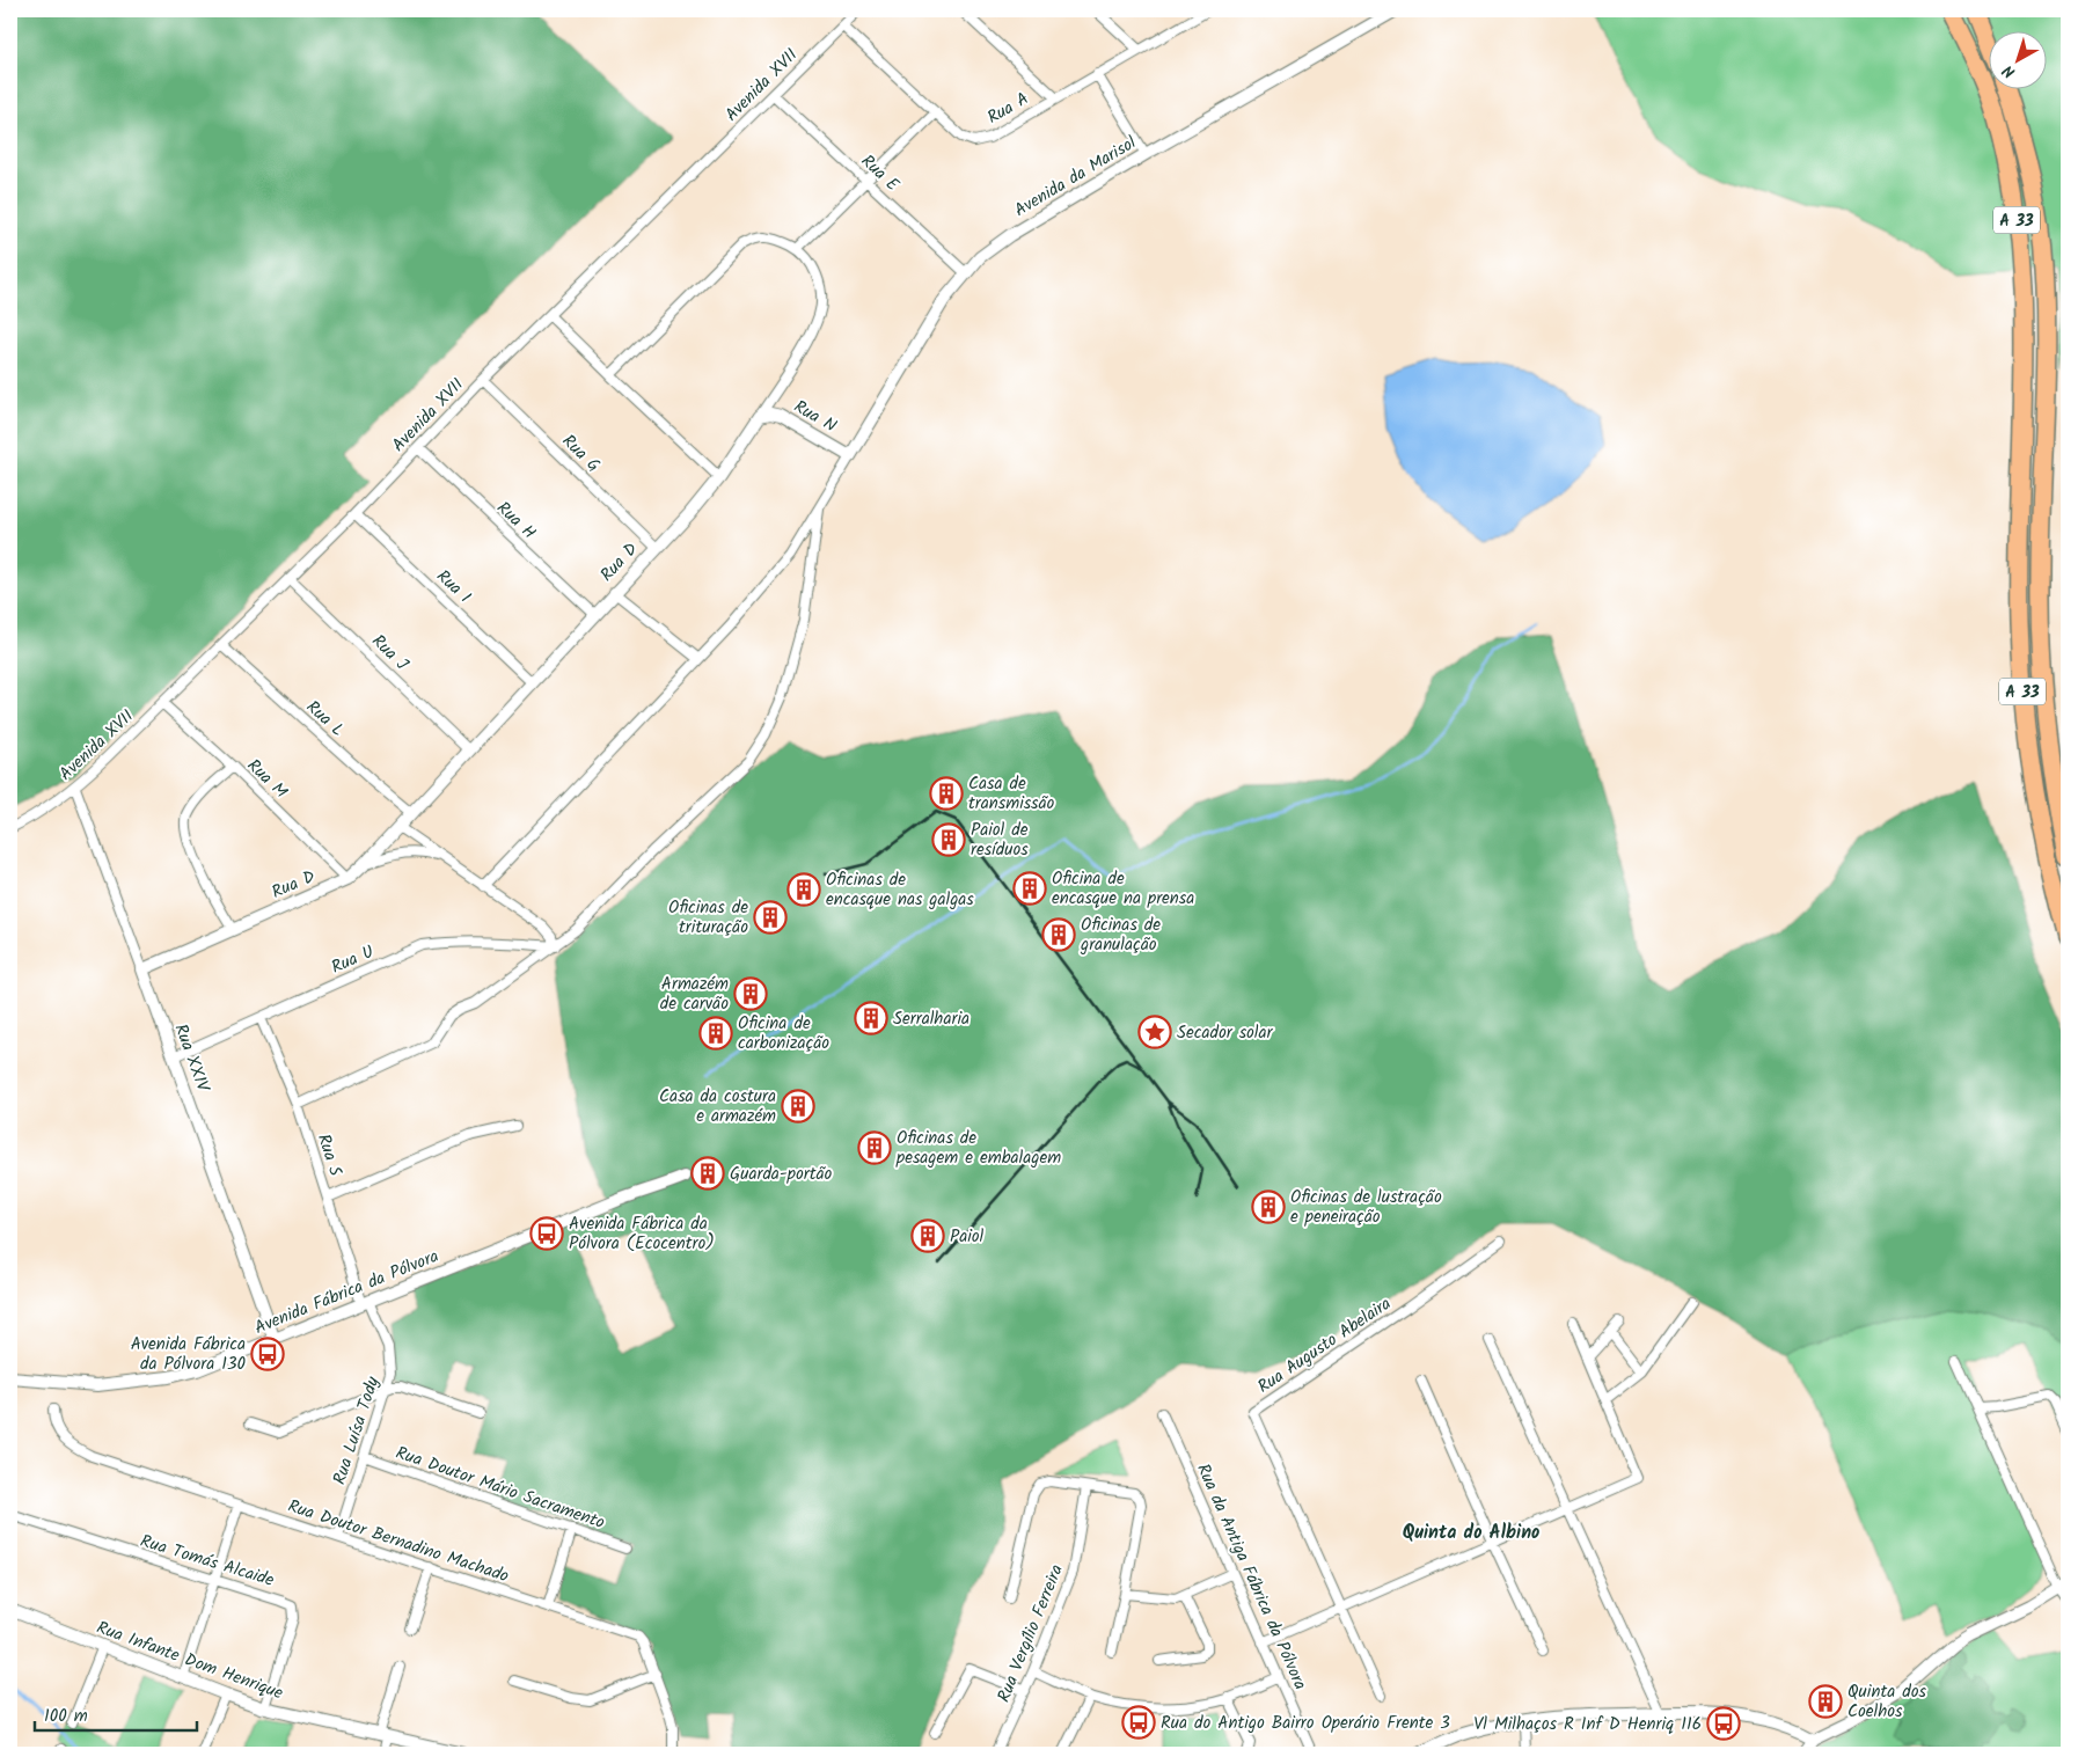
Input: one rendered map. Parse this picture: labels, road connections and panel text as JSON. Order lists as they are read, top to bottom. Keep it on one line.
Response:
{"streets":{"highway":["A 33"],"street":["Avenida XVII","Rua A","Rua E","Avenida da Marisol","Rua N","Rua G","Rua H","Rua D","Rua I","Rua J","Rua L","Rua M","Rua U","Rua XXIV","Rua S","Avenida Fábrica da Pólvora","Rua Augusto Abelaira","Rua Luísa Tody","Rua Doutor Mário Sacramento","Rua Doutor Bernadino Machado","Rua Tomás Alcaide","Rua da Antiga Fábrica da Pólvora","Rua Vergílio Ferreira","Rua Infante Dom Henrique"]},"crossings":[["Avenida XVII","Rua A"],["Avenida XVII","Rua E"],["Avenida XVII","Rua G"],["Avenida XVII","Rua H"],["Avenida XVII","Rua I"],["Avenida XVII","Rua J"],["Avenida XVII","Rua L"],["Avenida XVII","Rua M"],["Avenida XVII","Rua XXIV"],["Rua E","Avenida da Marisol"],["Avenida da Marisol","Rua N"],["Rua N","Rua D"],["Rua G","Rua D"],["Rua H","Rua D"],["Rua D","Rua I"],["Rua D","Rua J"],["Rua D","Rua L"],["Rua D","Rua M"],["Rua D","Rua XXIV"],["Rua U","Rua XXIV"],["Rua U","Rua S"],["Rua XXIV","Avenida Fábrica da Pólvora"],["Rua S","Avenida Fábrica da Pólvora"],["Rua S","Rua Luísa Tody"],["Avenida Fábrica da Pólvora","Rua Luísa Tody"],["Rua Luísa Tody","Rua Doutor Mário Sacramento"],["Rua Luísa Tody","Rua Doutor Bernadino Machado"],["Rua Tomás Alcaide","Rua Infante Dom Henrique"]],"districts":["Quinta do Albino"],"places":{"building":["Casa de transmissão","Paiol de resíduos","Oficina de encasque na prensa","Oficinas de encasque nas galgas","Oficinas de trituração","Oficinas de granulação","Armazém de carvão","Serralharia","Oficina de carbonização","Casa da costura e armazém","Oficinas de pesagem e embalagem","Guarda-portão","Oficinas de lustração e peneiração","Paiol","Quinta dos Coelhos"],"place":["Secador solar"],"bus stop":["Avenida Fábrica da Pólvora (Ecocentro)","Avenida Fábrica da Pólvora 130","Rua do Antigo Bairro Operário Frente 3","Vl Milhaços R Inf D Henriq 116"]},"scale_bar":"100 m","north":"bottom left"}
